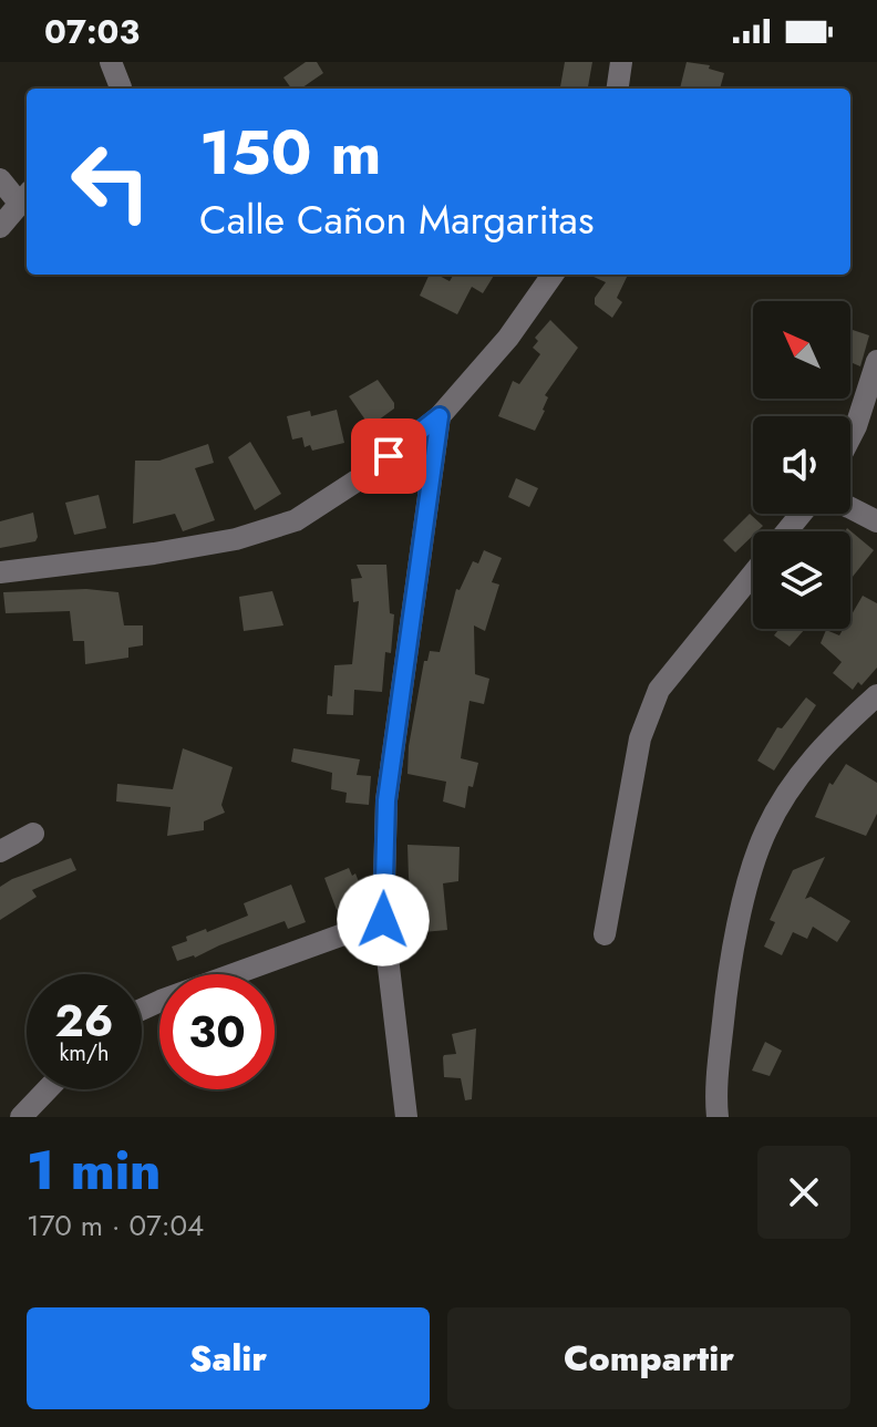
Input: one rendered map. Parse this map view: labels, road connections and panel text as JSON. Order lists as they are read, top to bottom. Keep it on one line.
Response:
{"north":"top left","page":{"status":"07:03","turn":["150 m","Calle Cañon Margaritas"],"speed":"26 km/h","limit":"30","heading":["1 min","170 m · 07:04"],"buttons":["Salir","Compartir"]}}
